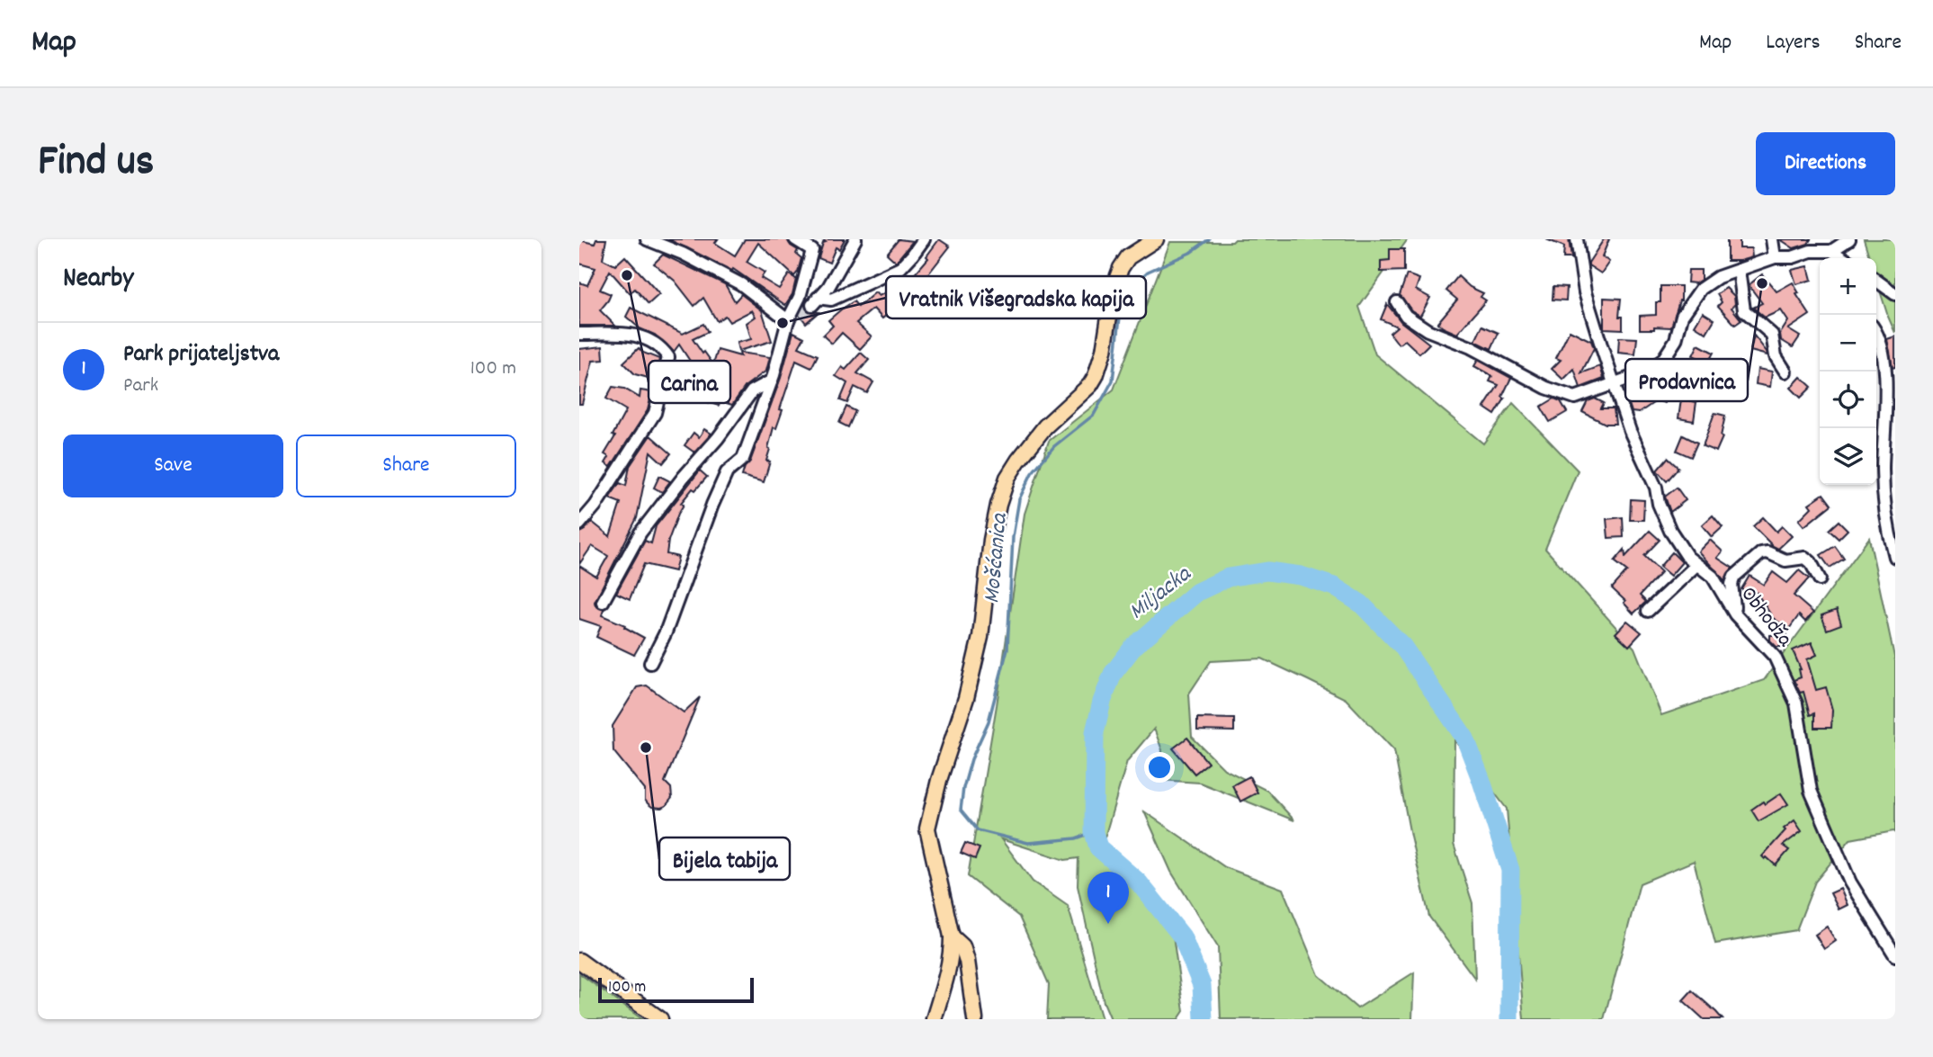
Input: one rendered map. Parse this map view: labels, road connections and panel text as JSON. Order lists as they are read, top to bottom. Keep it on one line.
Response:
{"streets":{"street":["Obhodža"]},"water":["Mošćanica","Miljacka"],"places":["Carina","Prodavnica","Vratnik Višegradska kapija","Bijela tabija"],"scale_bar":"100 m","page":{"header":"Map","nav":["Map","Layers","Share"],"title":"Find us","buttons":["Directions",["Save","Share"]],"heading":"Nearby","map_buttons":["+","−"],"list":[{"mark":"1","name":"Park prijateljstva","note":"Park","value":"100 m"}],"pins":"1","scale":"100 m"}}
